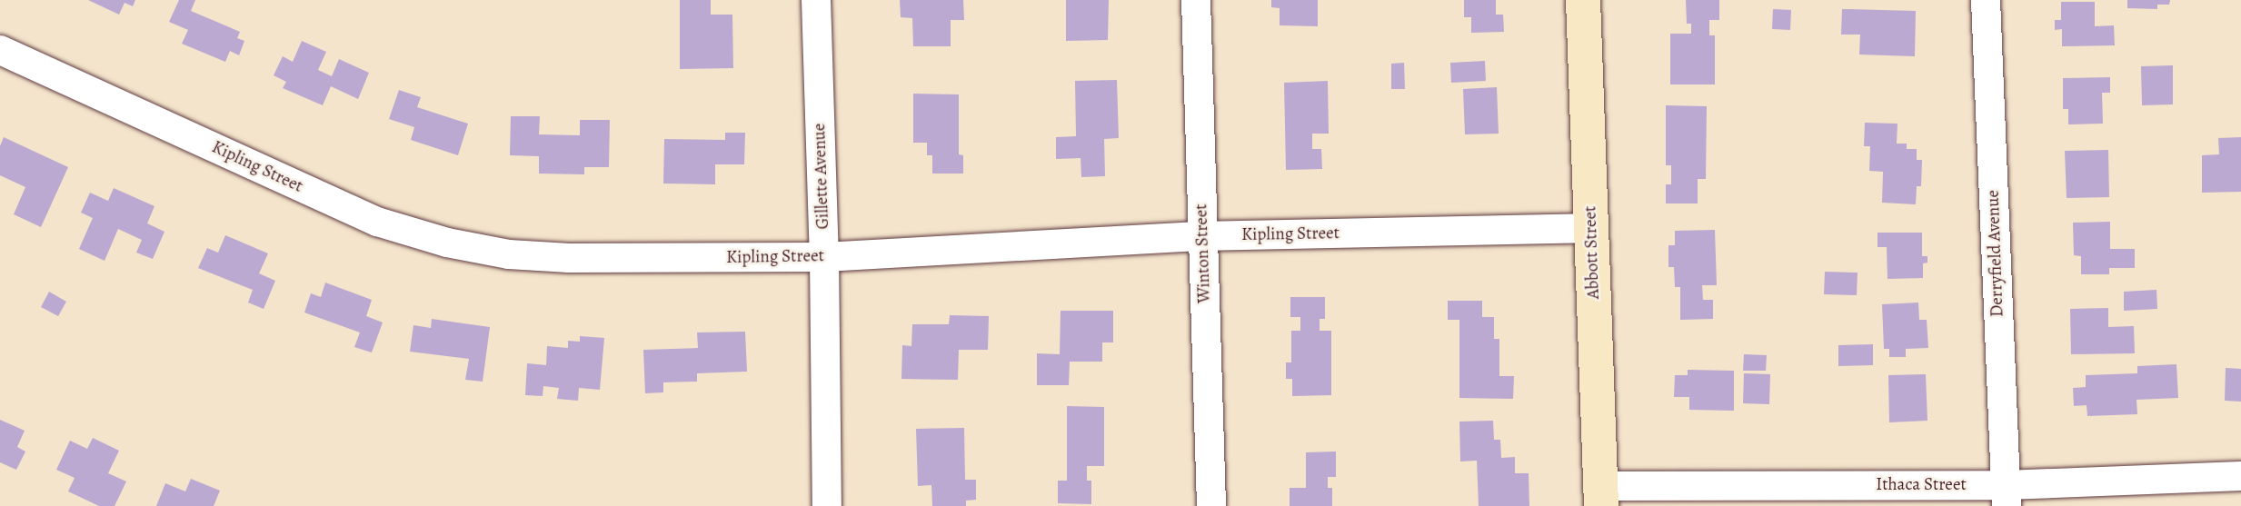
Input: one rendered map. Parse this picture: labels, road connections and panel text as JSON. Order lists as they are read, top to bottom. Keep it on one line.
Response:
{"streets":{"street":["Kipling Street","Gillette Avenue","Abbott Street","Winton Street","Derryfield Avenue","Ithaca Street"]},"crossings":[["Kipling Street","Gillette Avenue"],["Kipling Street","Abbott Street"],["Kipling Street","Winton Street"],["Abbott Street","Ithaca Street"],["Derryfield Avenue","Ithaca Street"]]}
